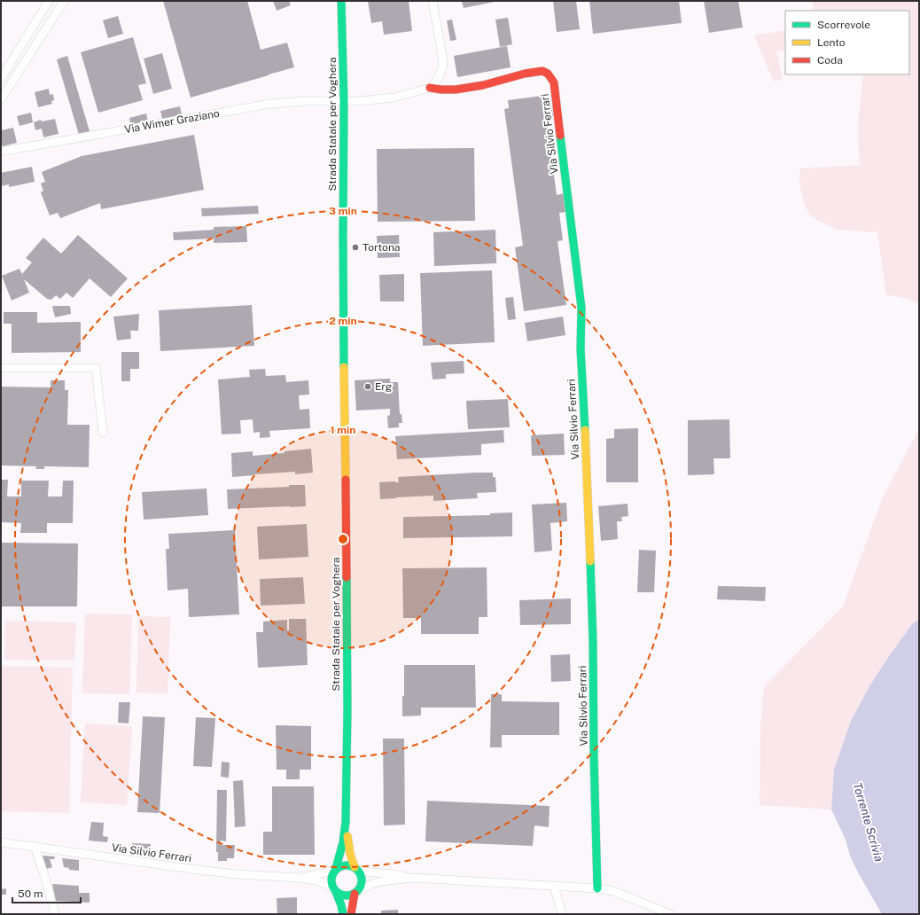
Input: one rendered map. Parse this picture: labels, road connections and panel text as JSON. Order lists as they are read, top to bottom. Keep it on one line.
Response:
{"streets":{"main road":["Strada Statale per Voghera","Via Silvio Ferrari"],"street":["Via Wimer Graziano"]},"crossings":[["Via Wimer Graziano","Strada Statale per Voghera"],["Via Wimer Graziano","Via Silvio Ferrari"],["Strada Statale per Voghera","Via Silvio Ferrari"]],"water":["Torrente Scrivia"],"places":["Tortona","Erg"],"legend":["Scorrevole","Lento","Coda"],"scale_bar":"50 m","rings":["3 min","2 min","1 min"]}
